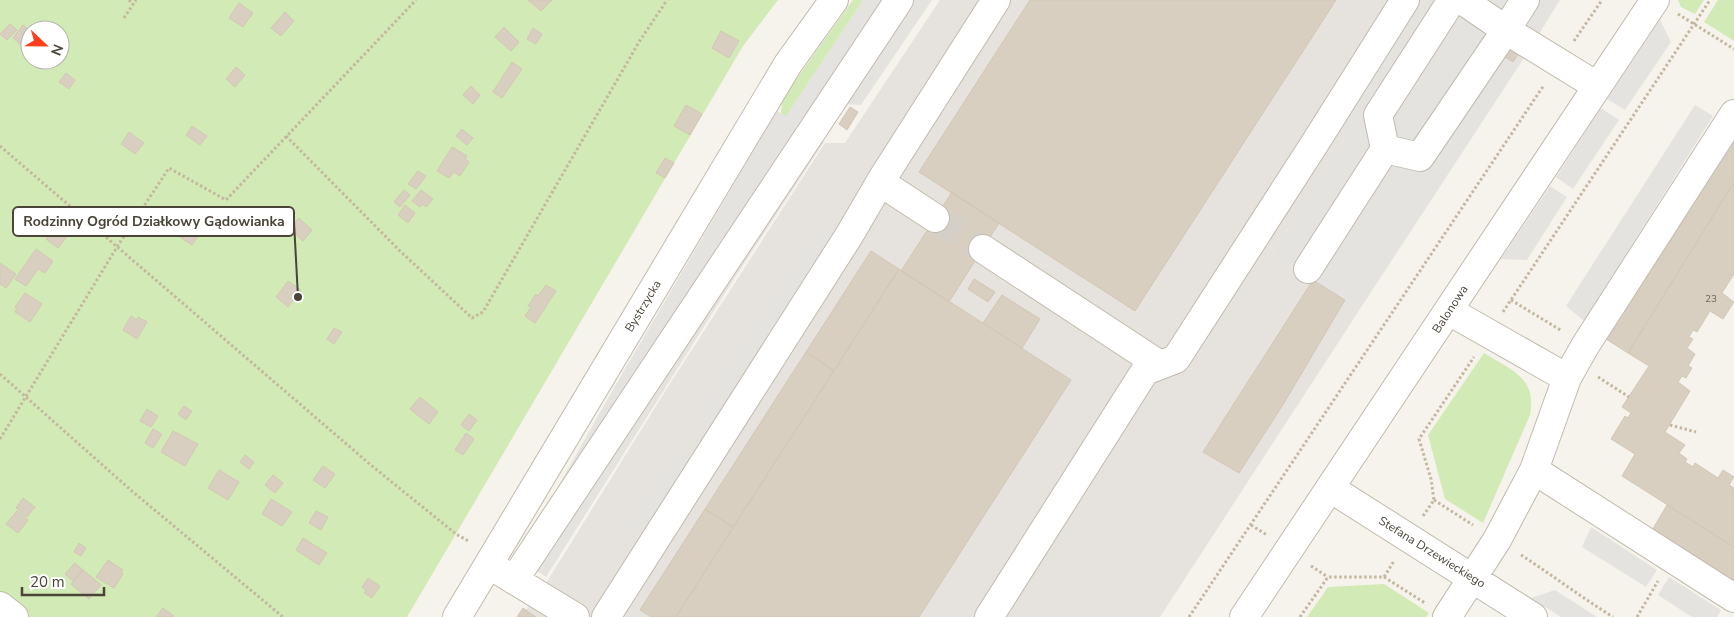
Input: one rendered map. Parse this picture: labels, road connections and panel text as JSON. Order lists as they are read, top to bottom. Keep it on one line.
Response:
{"streets":{"street":["Bystrzycka","Balonowa","Stefana Drzewieckiego"]},"crossings":[["Balonowa","Stefana Drzewieckiego"]],"places":["Rodzinny Ogród Działkowy Gądowianka"],"house_numbers":["23"],"scale_bar":"20 m","north":"right"}
